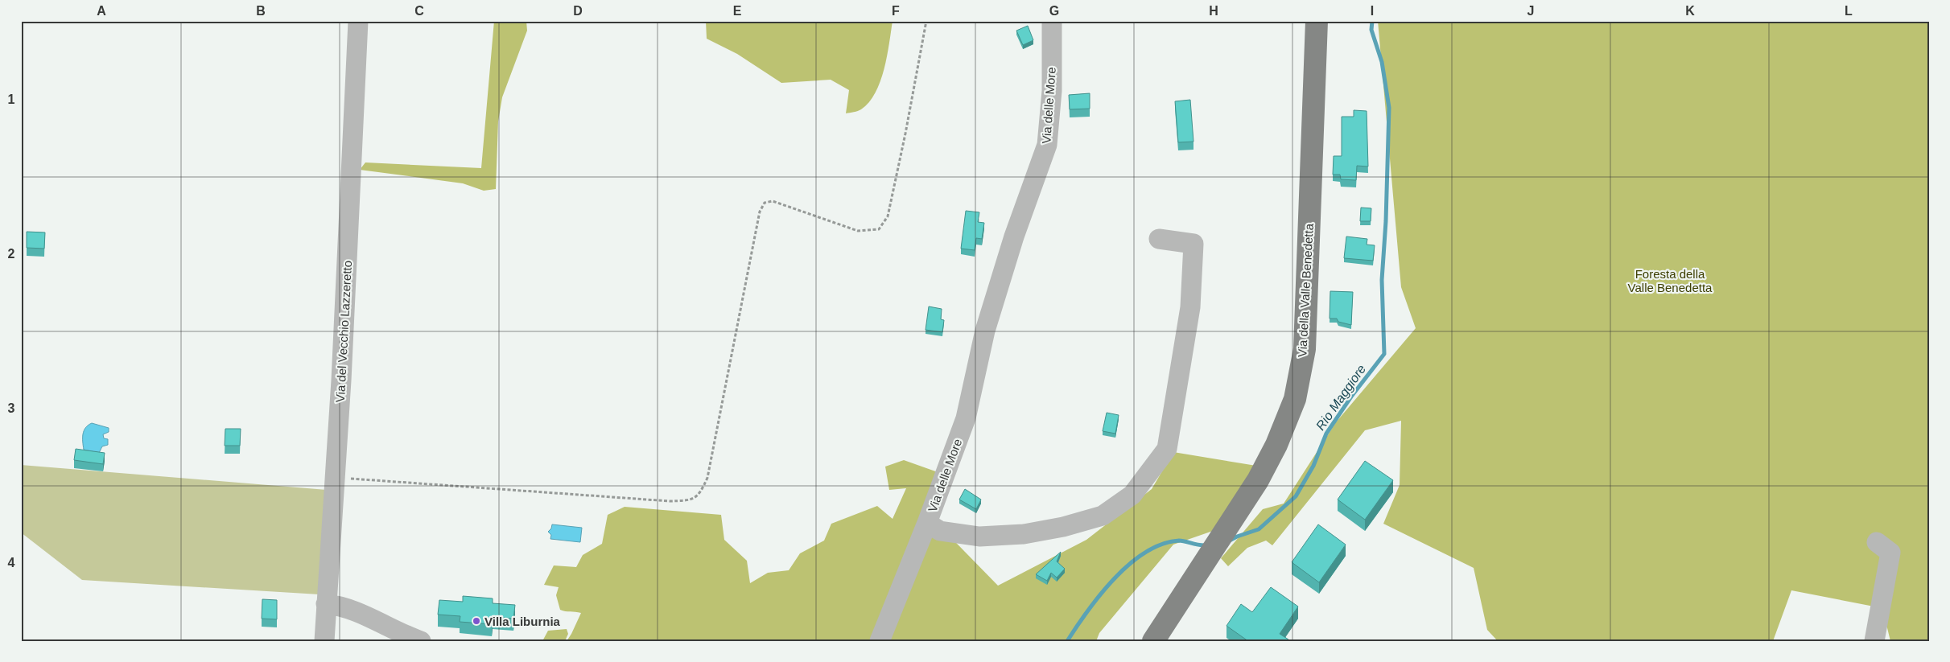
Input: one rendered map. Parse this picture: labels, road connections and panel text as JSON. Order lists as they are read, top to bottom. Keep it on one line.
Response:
{"streets":{"main road":["Via della Valle Benedetta"],"street":["Via delle More","Via del Vecchio Lazzeretto"]},"water":["Rio Maggiore"],"parks":["Foresta della Valle Benedetta"],"places":["Villa Liburnia"],"grid":{"columns":["A","B","C","D","E","F","G","H","I","J","K","L"],"rows":["1","2","3","4"]}}
